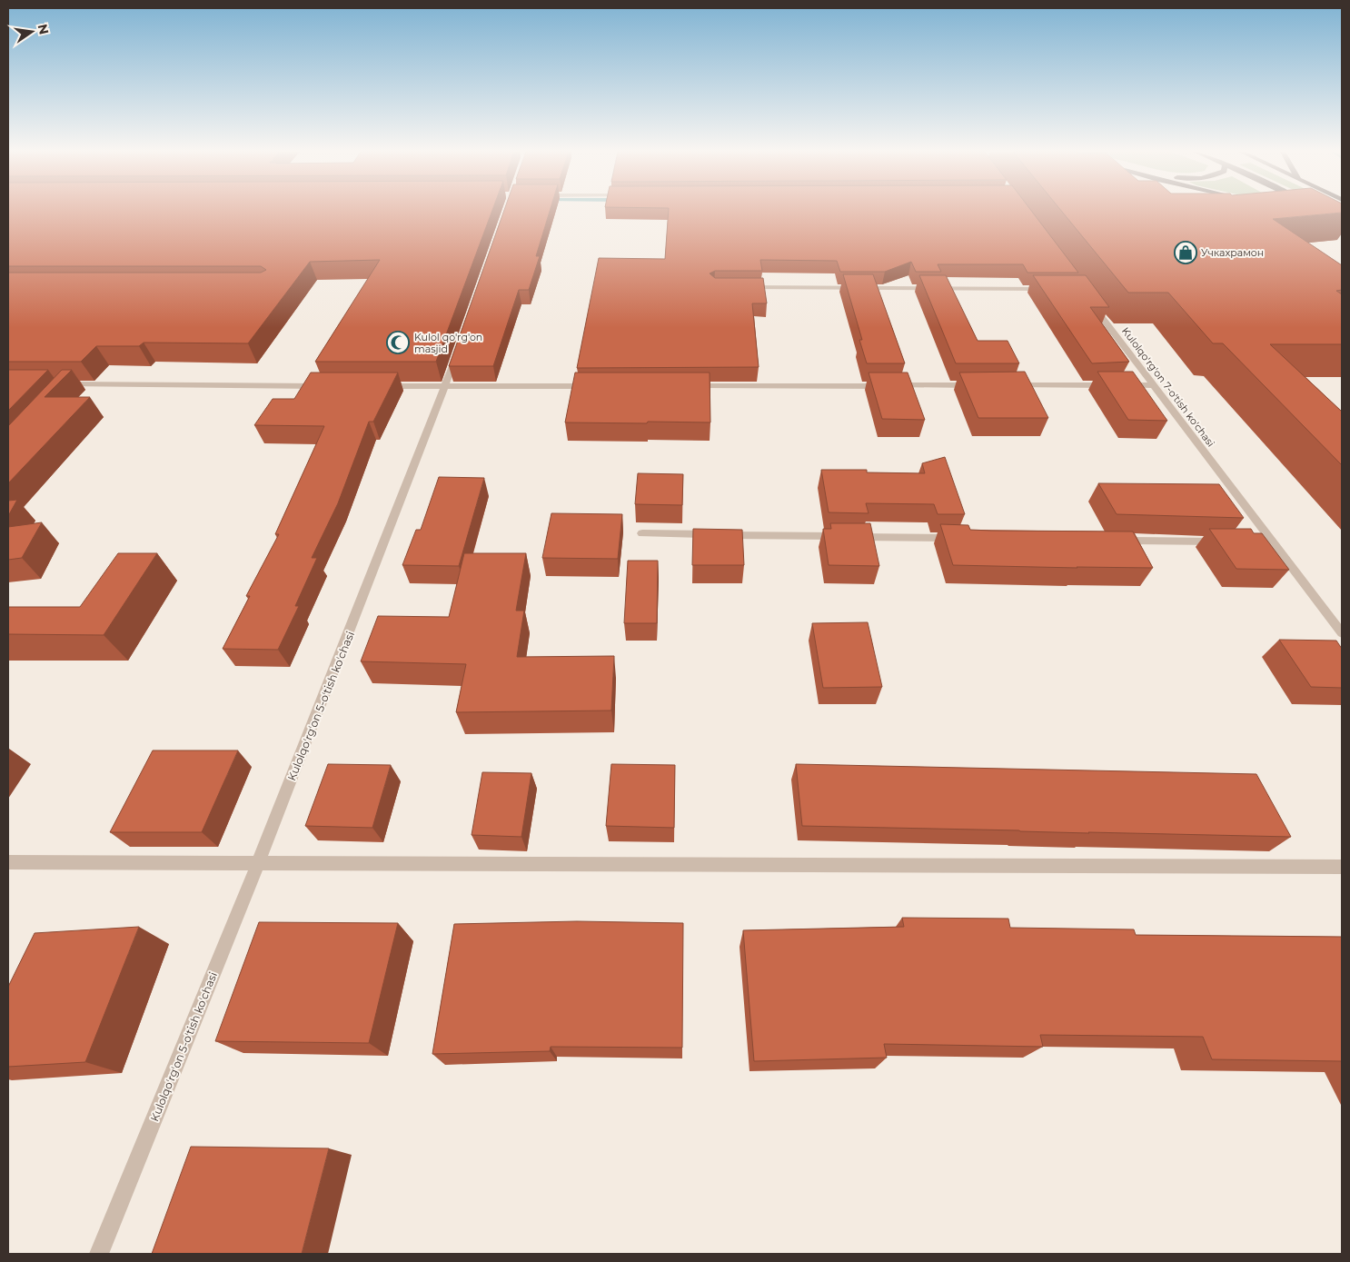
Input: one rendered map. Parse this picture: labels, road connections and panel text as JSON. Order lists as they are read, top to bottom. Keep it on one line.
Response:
{"streets":{"street":["Kulolqo'rg'on 7-o'tish ko'chasi","Kulolqo'rg'on 5-o'tish ko'chasi"]},"places":{"shop":["Учкахрамон"],"mosque":["Kulol qo'rg'on masjid"]},"north":"right"}
